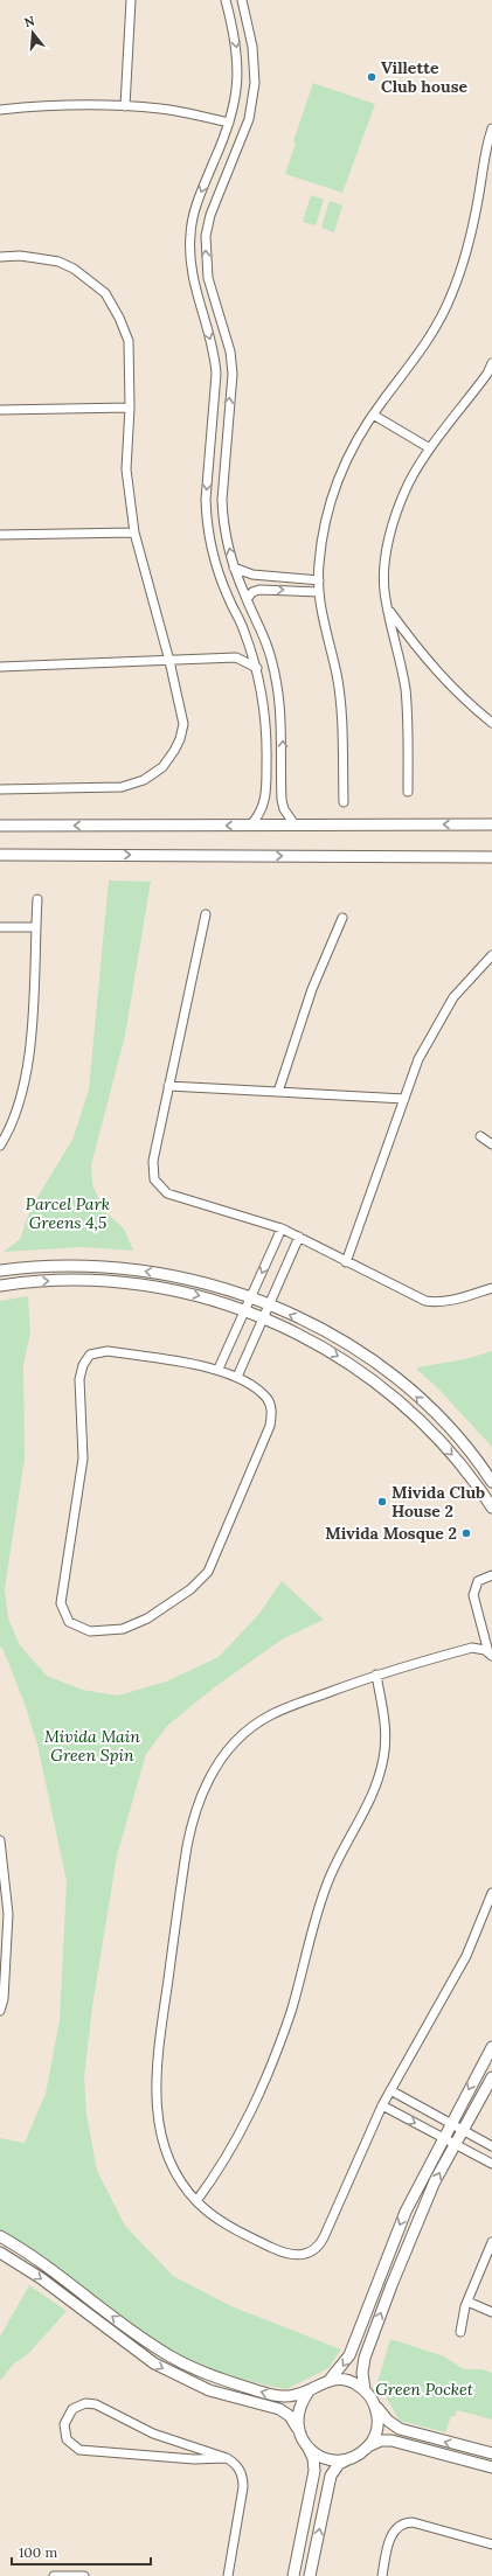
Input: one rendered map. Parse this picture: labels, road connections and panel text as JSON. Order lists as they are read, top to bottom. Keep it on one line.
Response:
{"parks":["Parcel Park Greens 4,5","Mivida Main Green Spin","Green Pocket"],"places":["Villette Club house","Mivida Club House 2","Mivida Mosque 2"],"scale_bar":"100 m","north":"top"}
